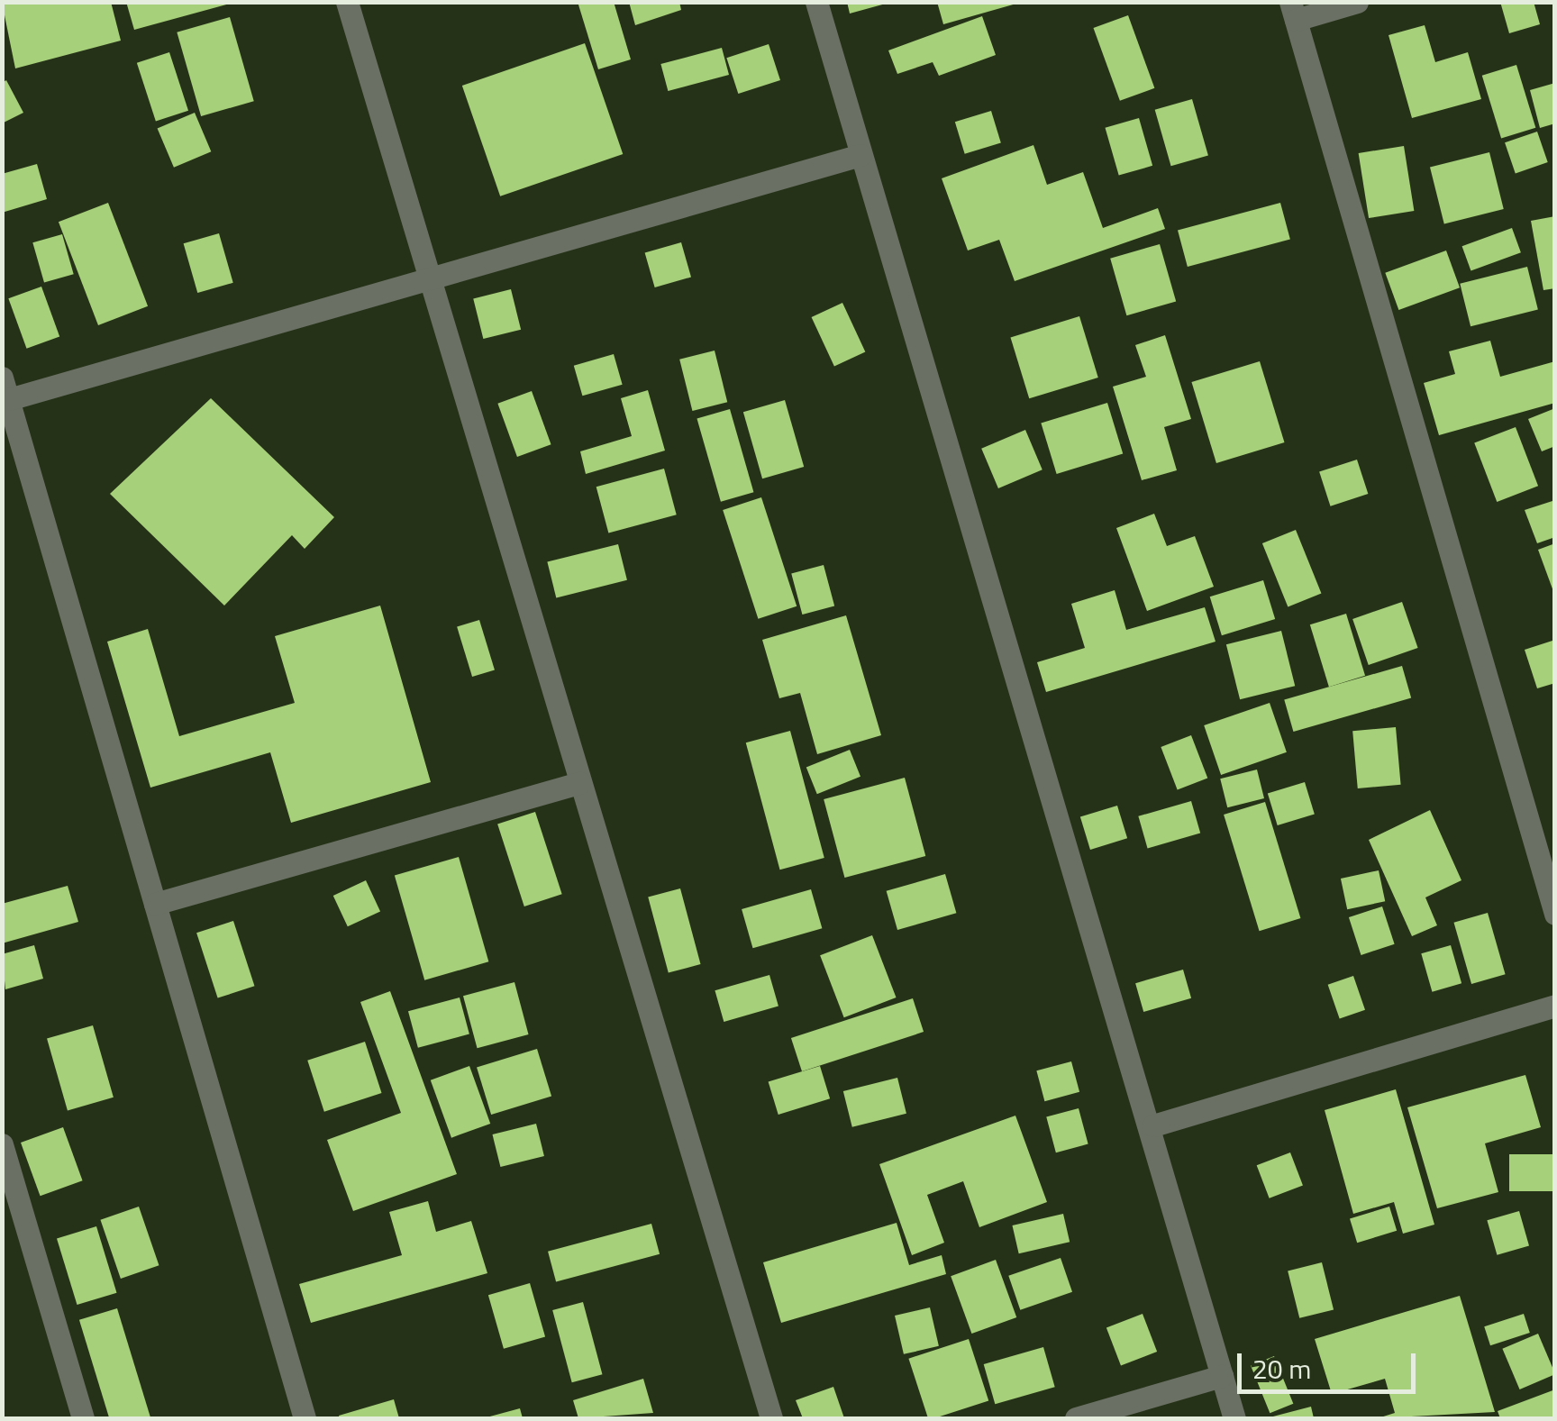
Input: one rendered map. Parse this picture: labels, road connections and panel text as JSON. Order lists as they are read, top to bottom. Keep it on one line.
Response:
{"scale_bar":"20 m"}
